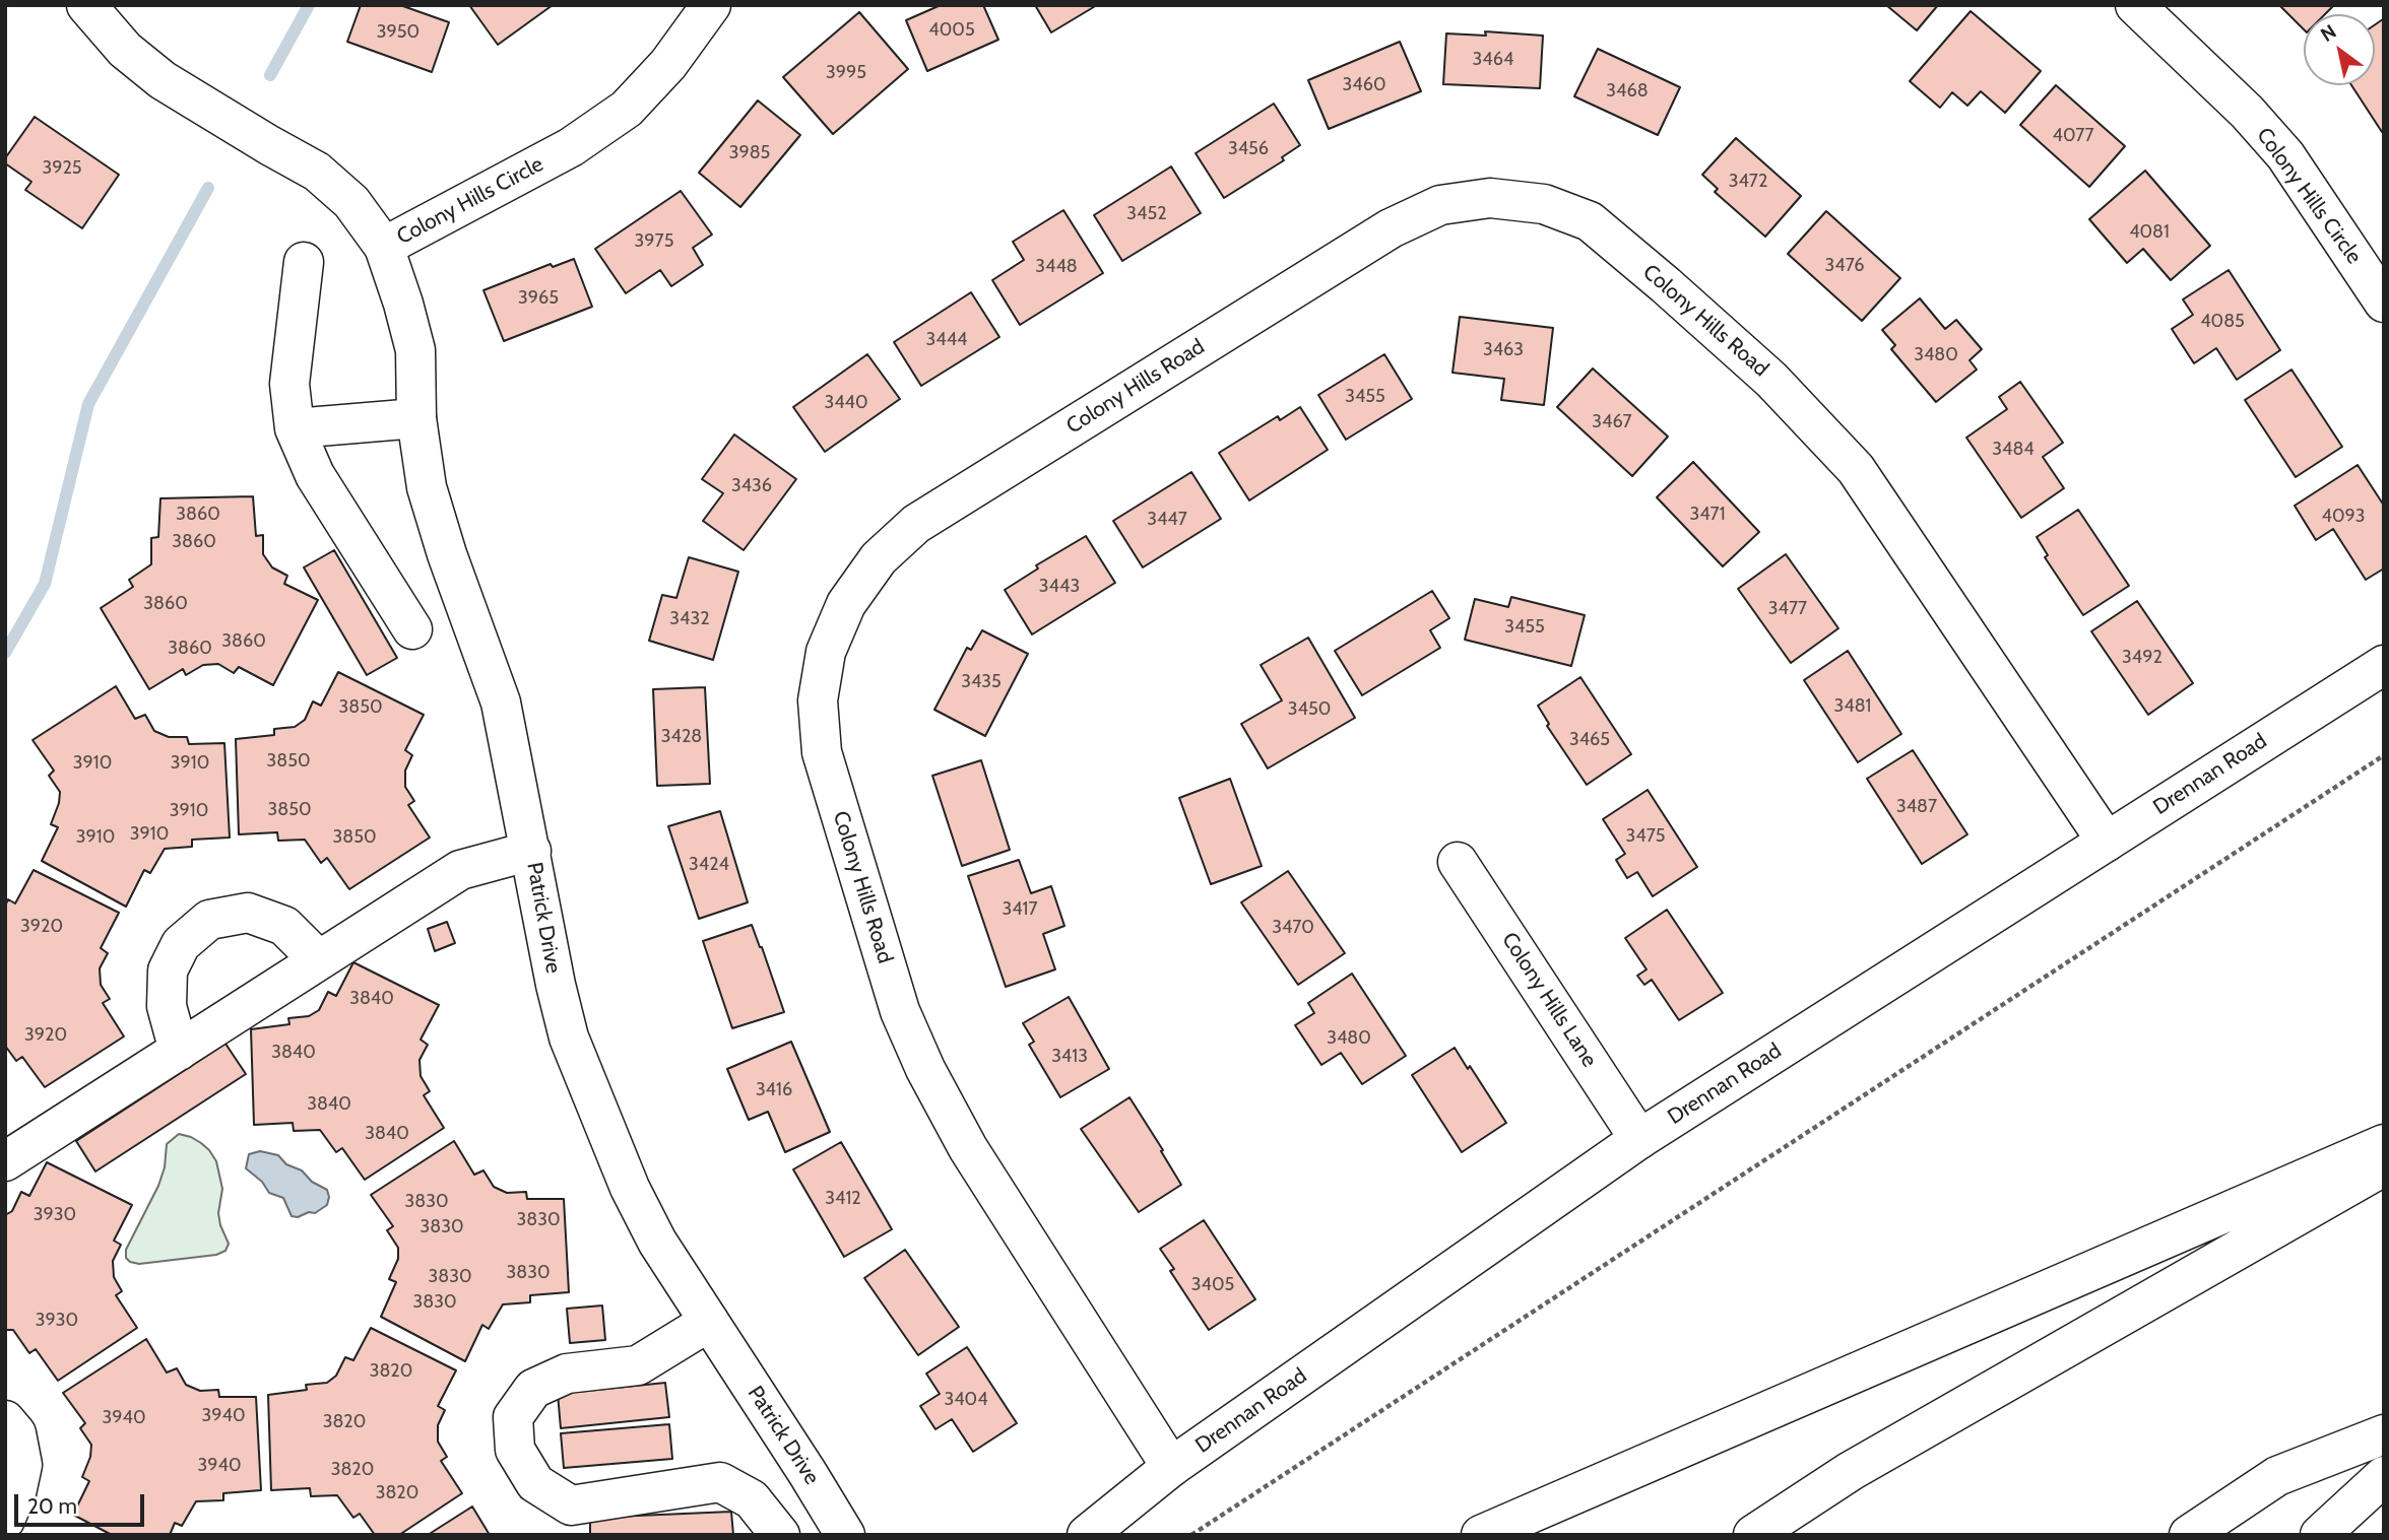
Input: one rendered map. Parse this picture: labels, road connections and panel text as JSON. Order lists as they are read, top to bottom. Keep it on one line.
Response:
{"streets":{"main road":["Colony Hills Circle","Colony Hills Road","Drennan Road","Patrick Drive","Colony Hills Lane"]},"crossings":[["Colony Hills Circle","Patrick Drive"],["Colony Hills Road","Drennan Road"],["Drennan Road","Colony Hills Lane"]],"house_numbers":["4005","3950","3464","3995","3460","3468","4077","3456","3985","3925","3472","3452","4081","3975","3476","3448","3965","4085","3444","3463","3480","3455","3440","3467","3484","3436","3860","3471","4093","3447","3860","3443","3860","3477","3432","3455","3860","3860","3492","3435","3481","3850","3450","3428","3465","3850","3910","3910","3487","3850","3910","3910","3475","3910","3850","3424","3417","3920","3470","3840","3920","3480","3840","3413","3416","3840","3840","3412","3830","3930","3830","3830","3830","3830","3405","3830","3930","3820","3404","3940","3940","3820","3940","3820","3820"],"scale_bar":"20 m","north":"top left"}
